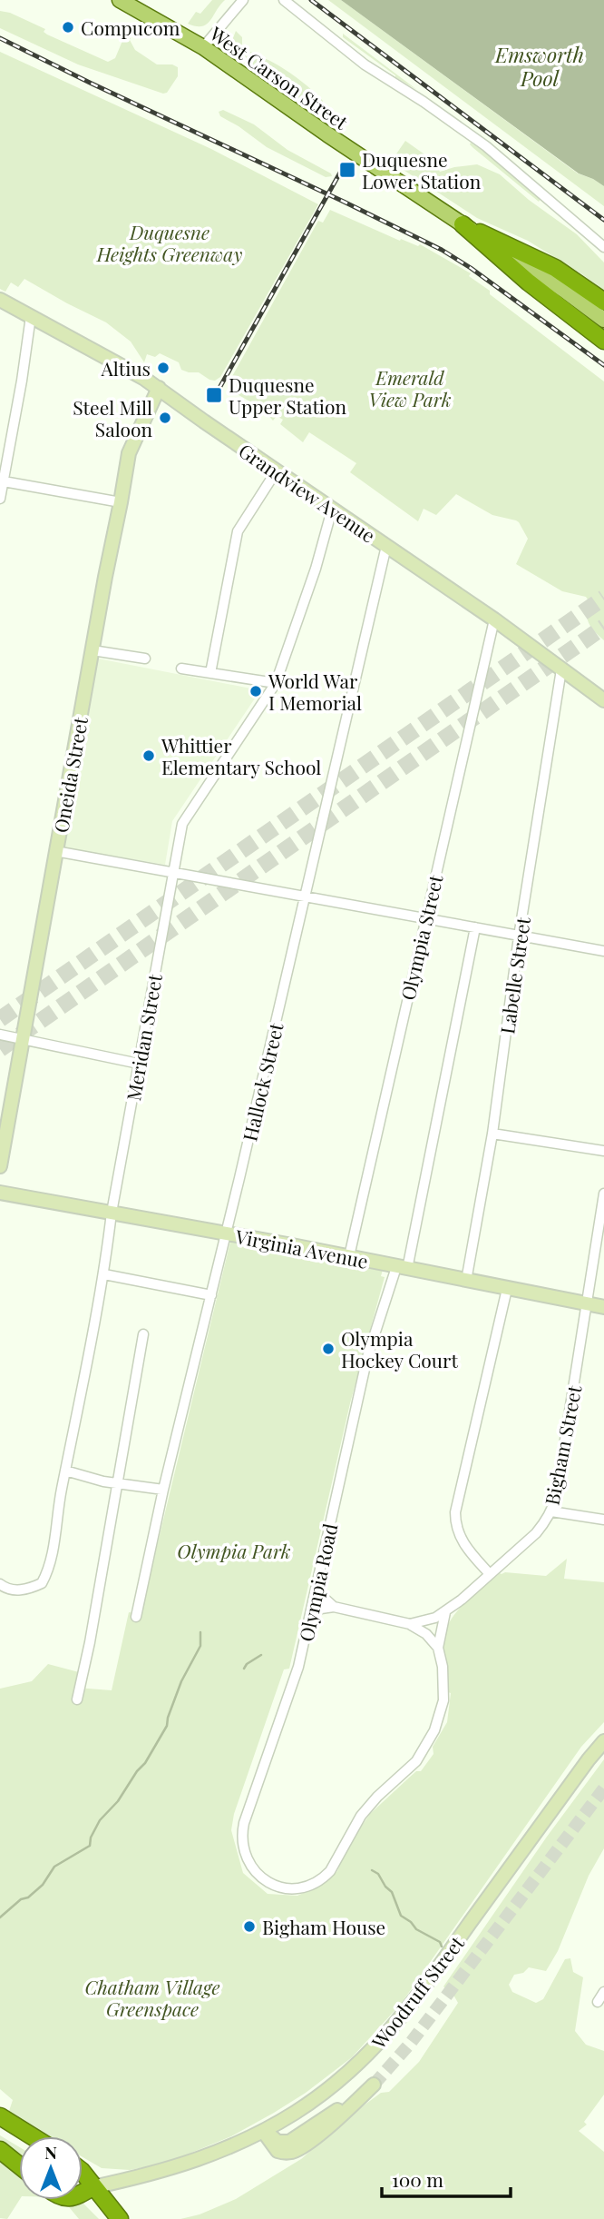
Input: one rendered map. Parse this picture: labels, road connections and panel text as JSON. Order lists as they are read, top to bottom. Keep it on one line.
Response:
{"streets":{"main road":["West Carson Street"],"street":["Grandview Avenue","Oneida Street","Olympia Street","Labelle Street","Meridan Street","Hallock Street","Virginia Avenue","Bigham Street","Olympia Road","Woodruff Street"]},"crossings":[["Grandview Avenue","Oneida Street"],["Grandview Avenue","Olympia Street"],["Grandview Avenue","Labelle Street"],["Grandview Avenue","Meridan Street"],["Grandview Avenue","Hallock Street"],["Olympia Street","Virginia Avenue"],["Labelle Street","Virginia Avenue"],["Meridan Street","Virginia Avenue"],["Hallock Street","Virginia Avenue"],["Virginia Avenue","Bigham Street"],["Virginia Avenue","Olympia Road"]],"water":["Emsworth Pool"],"parks":["Duquesne Heights Greenway","Emerald View Park","Olympia Park","Chatham Village Greenspace"],"places":{"other":["Compucom","Altius","Steel Mill Saloon","World War I Memorial","Whittier Elementary School","Olympia Hockey Court","Bigham House"],"transit":["Duquesne Lower Station","Duquesne Upper Station"]},"scale_bar":"100 m","north":"top"}
